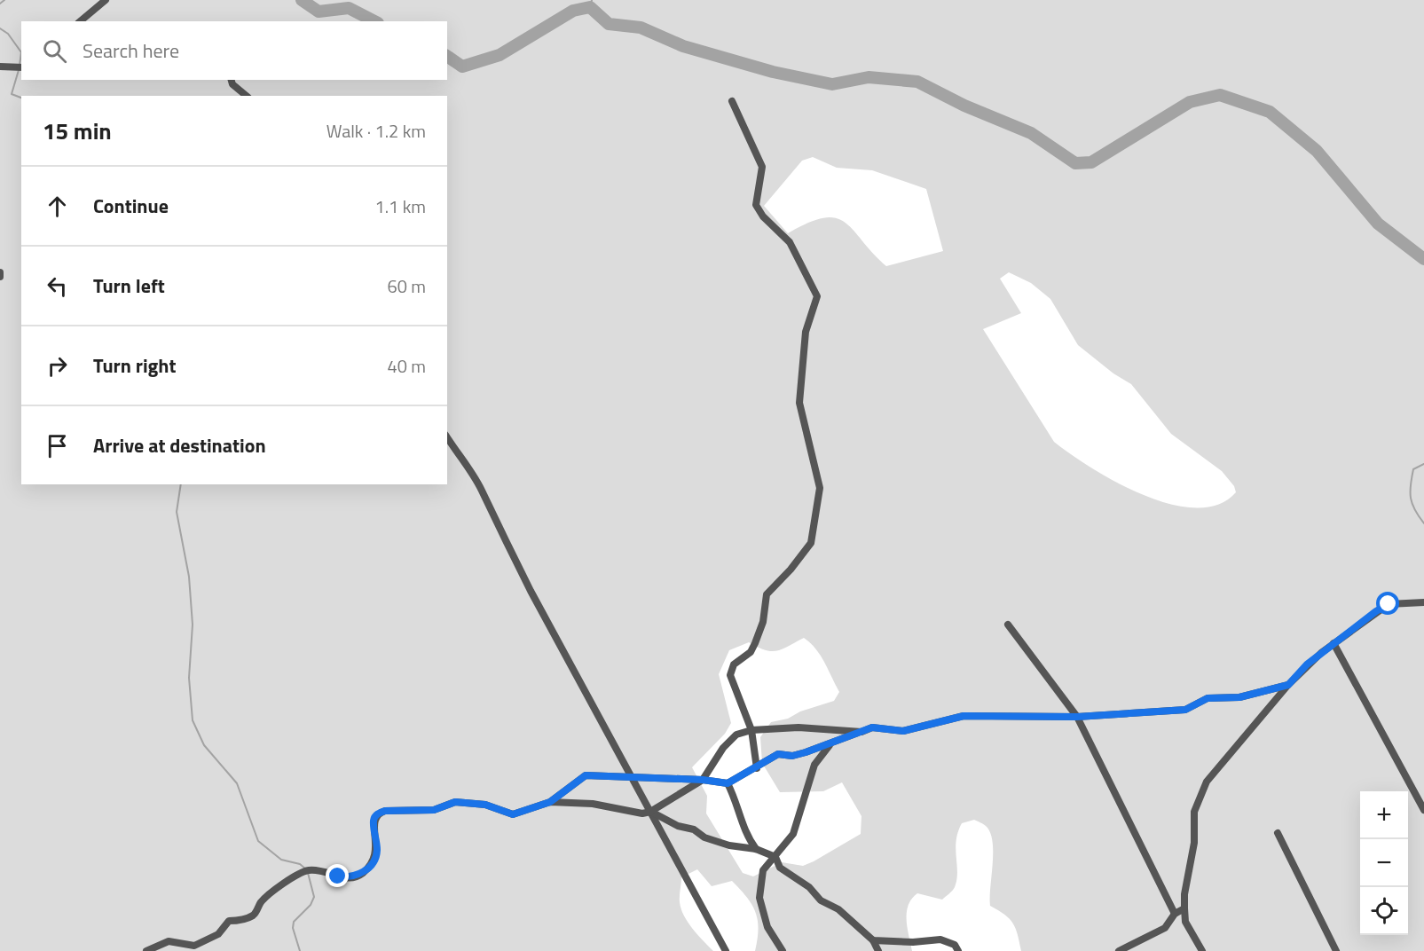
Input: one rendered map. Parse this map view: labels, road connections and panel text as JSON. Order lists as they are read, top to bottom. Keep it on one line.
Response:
{"page":{"search":"Search here","heading":["15 min","Walk · 1.2 km"],"list":[["Continue","1.1 km"],["Turn left","60 m"],["Turn right","40 m"],"Arrive at destination"],"map_buttons":["+","−"]}}
